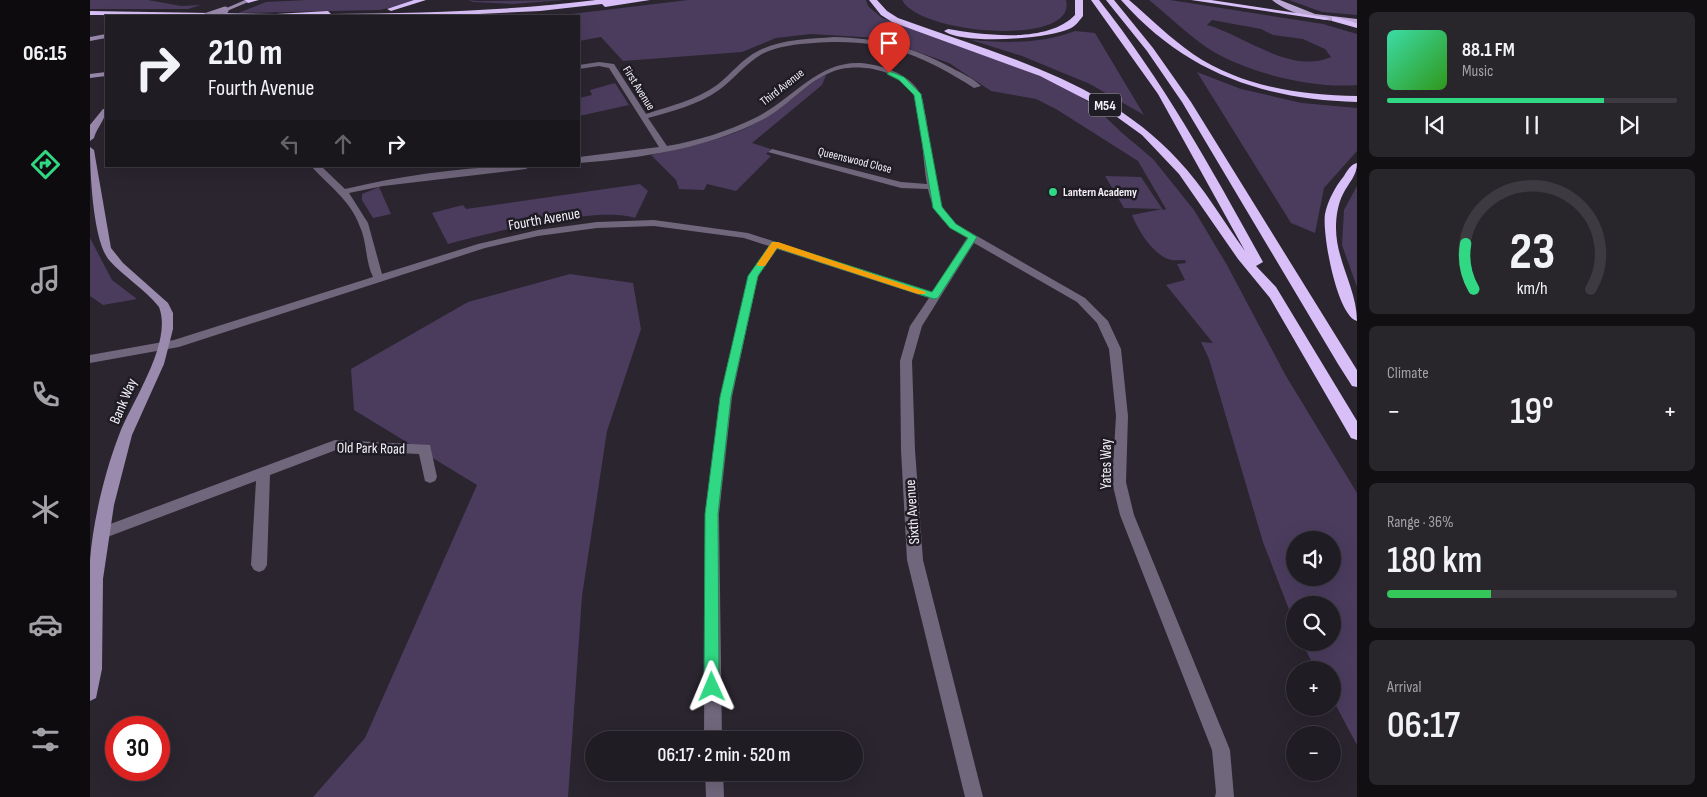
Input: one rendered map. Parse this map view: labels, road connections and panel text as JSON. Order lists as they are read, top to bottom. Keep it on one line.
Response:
{"streets":{"highway":["M54"],"street":["Third Avenue","First Avenue","Queenswood Close","Fourth Avenue","Bank Way","Old Park Road","Yates Way","Sixth Avenue"]},"crossings":[["Third Avenue","First Avenue"],["Third Avenue","Queenswood Close"],["Third Avenue","Yates Way"],["Fourth Avenue","Bank Way"],["Fourth Avenue","Sixth Avenue"],["Bank Way","Old Park Road"],["Yates Way","Sixth Avenue"]],"places":["Lantern Academy"],"page":{"tabs":"06:15","turn":["210 m","Fourth Avenue"],"song":["88.1 FM","Music"],"tile":["Climate",["Range · 36%","180 km"],["Arrival","06:17"]],"heat":["−","19°","+"],"map_buttons":["+","−"],"limit":"30","trip":"06:17 · 2 min · 520 m","gauge":["23","km/h"]}}
